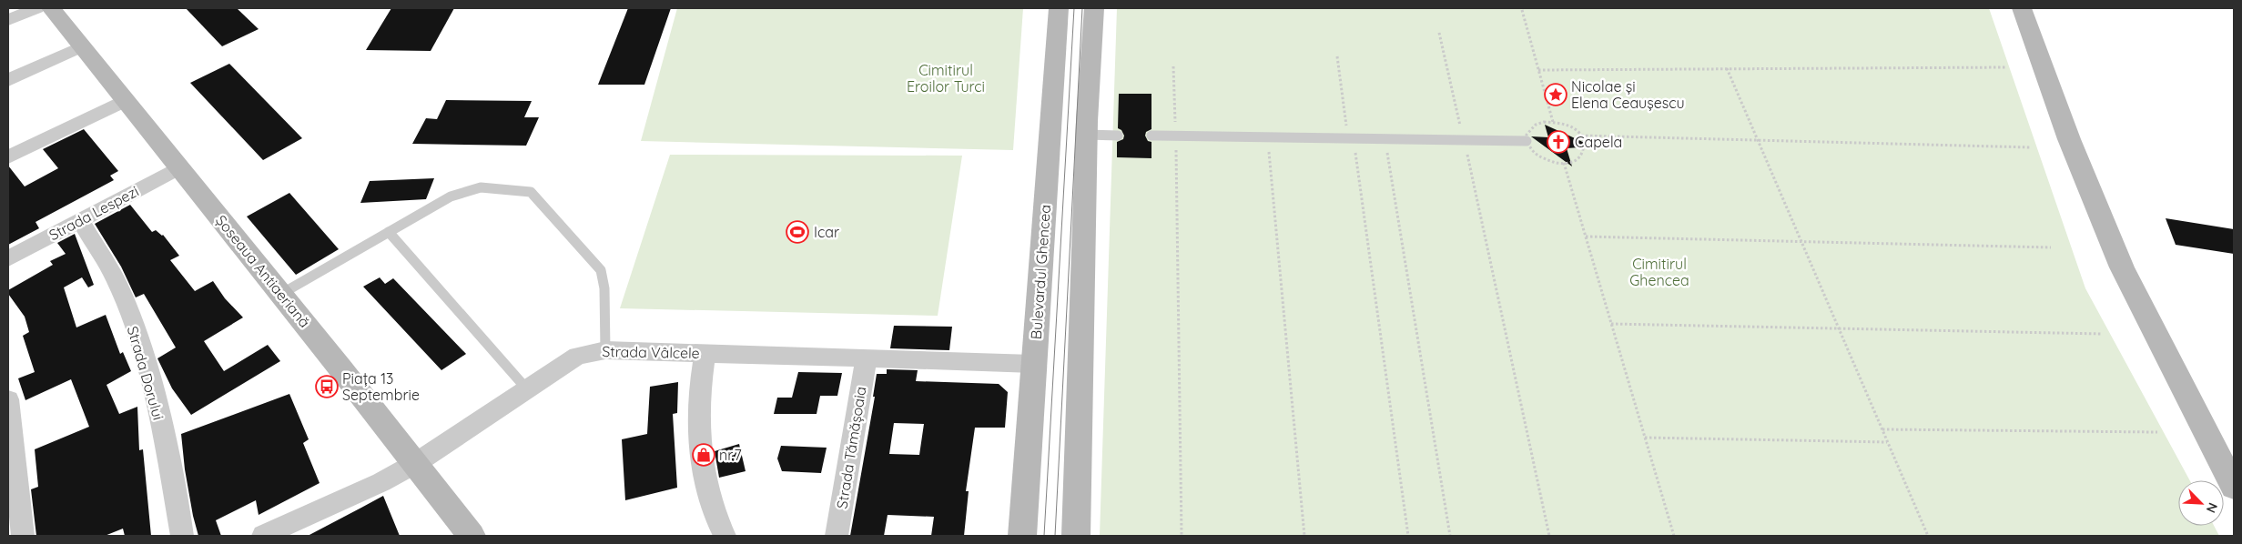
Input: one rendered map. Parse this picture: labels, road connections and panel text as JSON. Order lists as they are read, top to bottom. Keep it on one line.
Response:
{"streets":{"main road":["Șoseaua Antiaeriană","Bulevardul Ghencea"],"street":["Strada Lespezi","Strada Vâlcele","Strada Dorului","Strada Tămășoaia"]},"crossings":[["Strada Lespezi","Șoseaua Antiaeriană"],["Strada Lespezi","Strada Dorului"],["Șoseaua Antiaeriană","Strada Vâlcele"],["Bulevardul Ghencea","Strada Vâlcele"],["Strada Vâlcele","Strada Tămășoaia"]],"parks":["Cimitirul Eroilor Turci","Cimitirul Ghencea"],"places":{"place":["Nicolae și Elena Ceaușescu"],"church":["Capela"],"sports":["Icar"],"bus stop":["Piața 13 Septembrie"],"shop":["nr.7"]},"north":"bottom right"}
